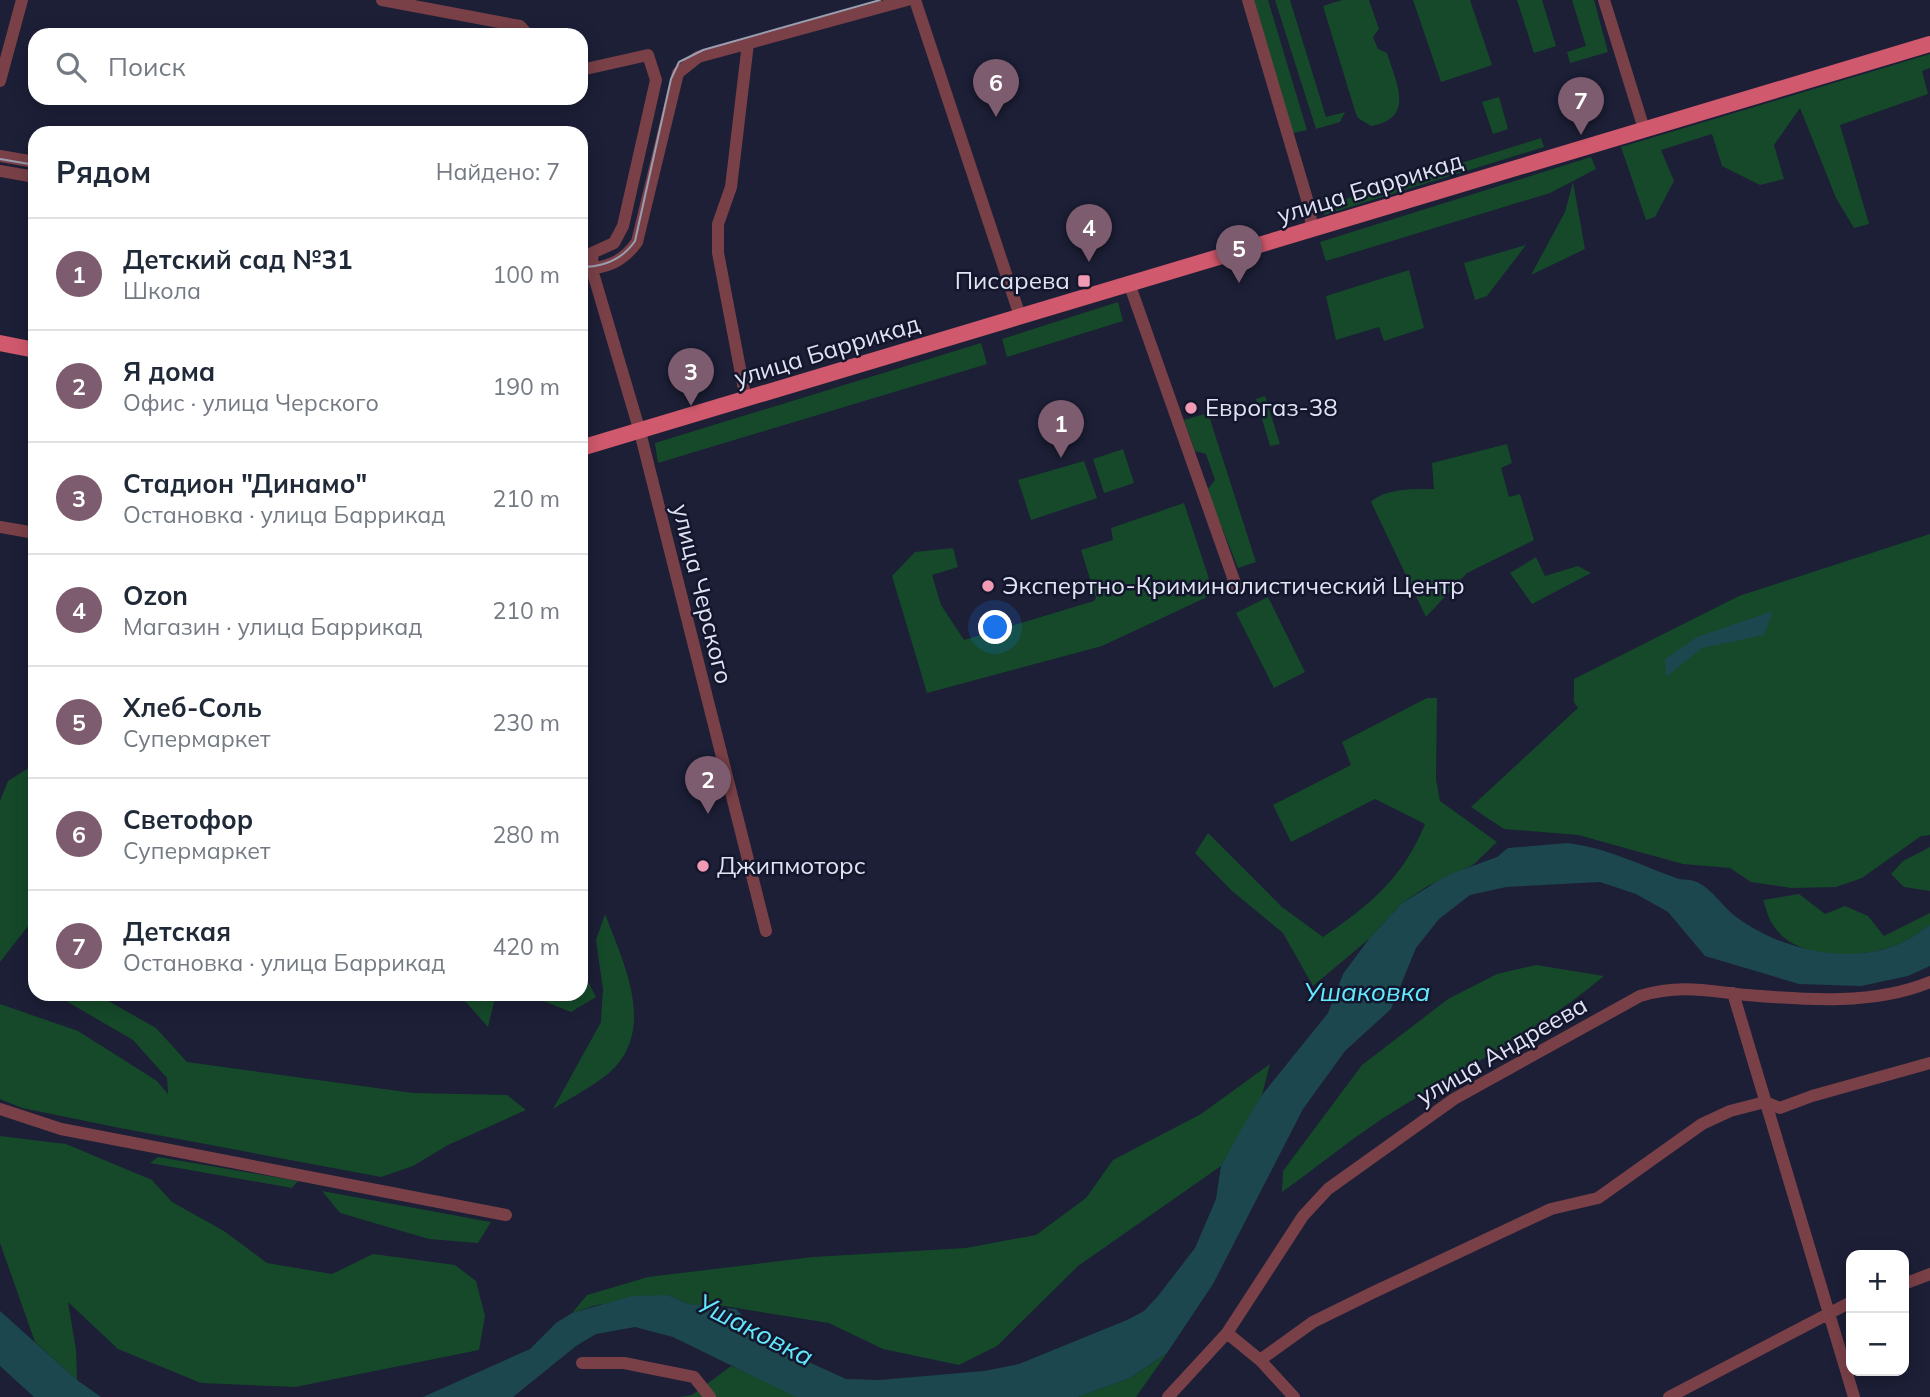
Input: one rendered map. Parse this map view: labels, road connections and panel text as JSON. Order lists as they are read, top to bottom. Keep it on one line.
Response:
{"streets":{"main road":["улица Баррикад"],"street":["улица Черского","улица Андреева"]},"crossings":[["улица Баррикад","улица Черского"]],"water":["Ушаковка"],"places":{"transit":["Писарева"],"other":["Еврогаз-38","Экспертно-Криминалистический Центр","Джипмоторс"]},"page":{"search":"Поиск","pins":["6","7","4","5","3","1","2"],"heading":["Рядом","Найдено: 7"],"list":[{"mark":"1","name":"Детский сад №31","note":"Школа","value":"100 m"},{"mark":"2","name":"Я дома","note":"Офис · улица Черского","value":"190 m"},{"mark":"3","name":"Стадион \"Динамо\"","note":"Остановка · улица Баррикад","value":"210 m"},{"mark":"4","name":"Ozon","note":"Магазин · улица Баррикад","value":"210 m"},{"mark":"5","name":"Хлеб-Соль","note":"Супермаркет","value":"230 m"},{"mark":"6","name":"Светофор","note":"Супермаркет","value":"280 m"},{"mark":"7","name":"Детская","note":"Остановка · улица Баррикад","value":"420 m"}],"map_buttons":["+","−"]}}
